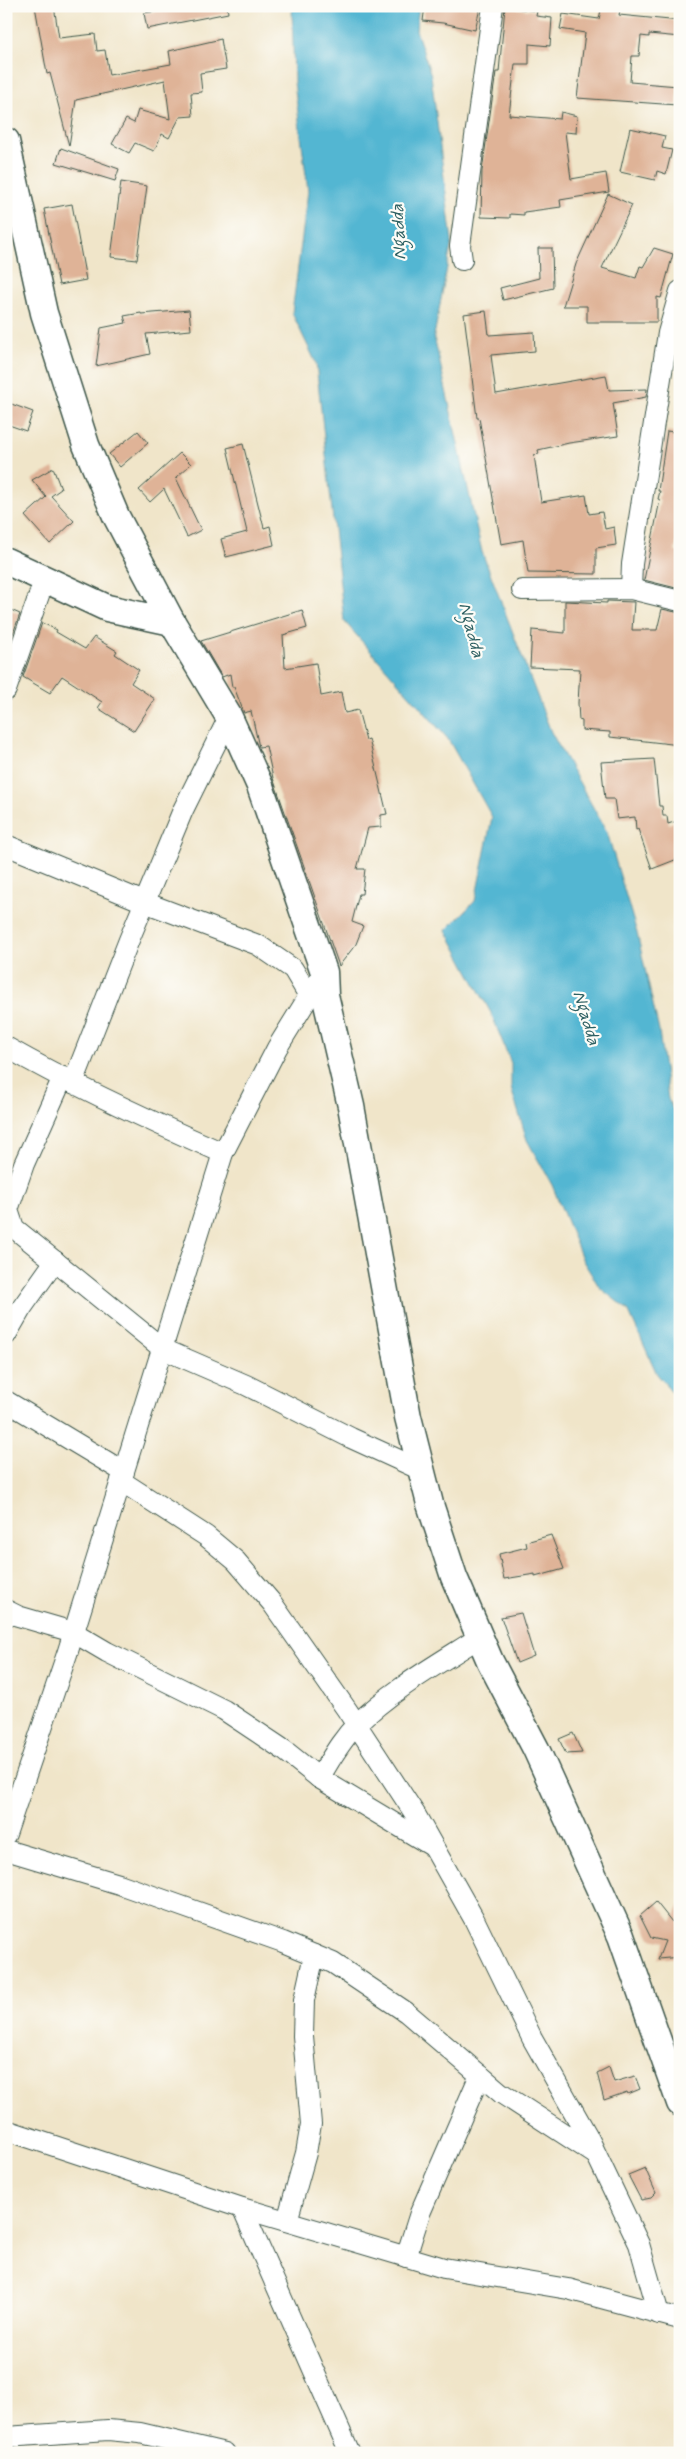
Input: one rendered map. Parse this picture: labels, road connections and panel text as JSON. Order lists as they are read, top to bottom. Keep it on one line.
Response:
{"water":["Ngadda"]}
